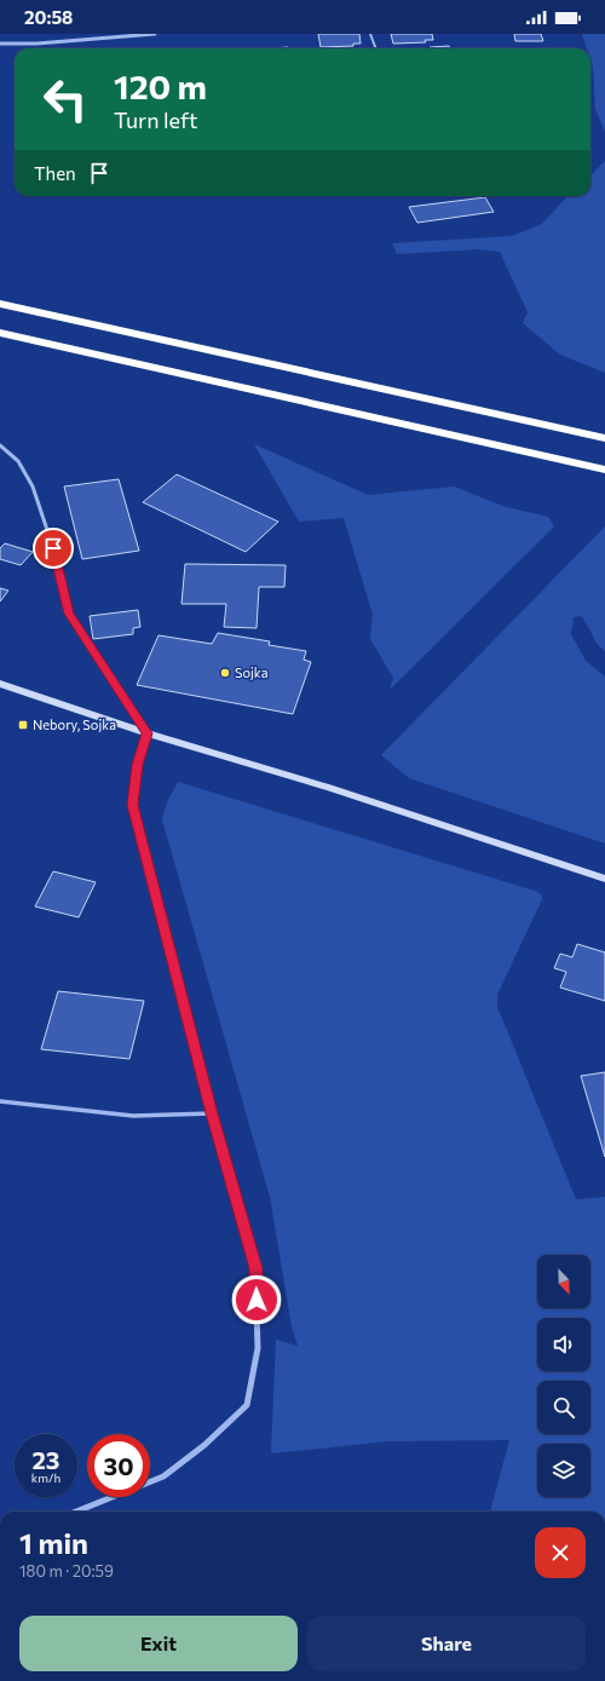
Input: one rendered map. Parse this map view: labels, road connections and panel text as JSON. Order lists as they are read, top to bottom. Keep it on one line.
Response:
{"places":{"other":["Sojka"],"transit":["Nebory, Sojka"]},"north":"bottom right","page":{"status":"20:58","turn":["120 m","Turn left"],"then":"Then","speed":"23 km/h","limit":"30","heading":["1 min","180 m · 20:59"],"buttons":["Exit","Share"]}}
